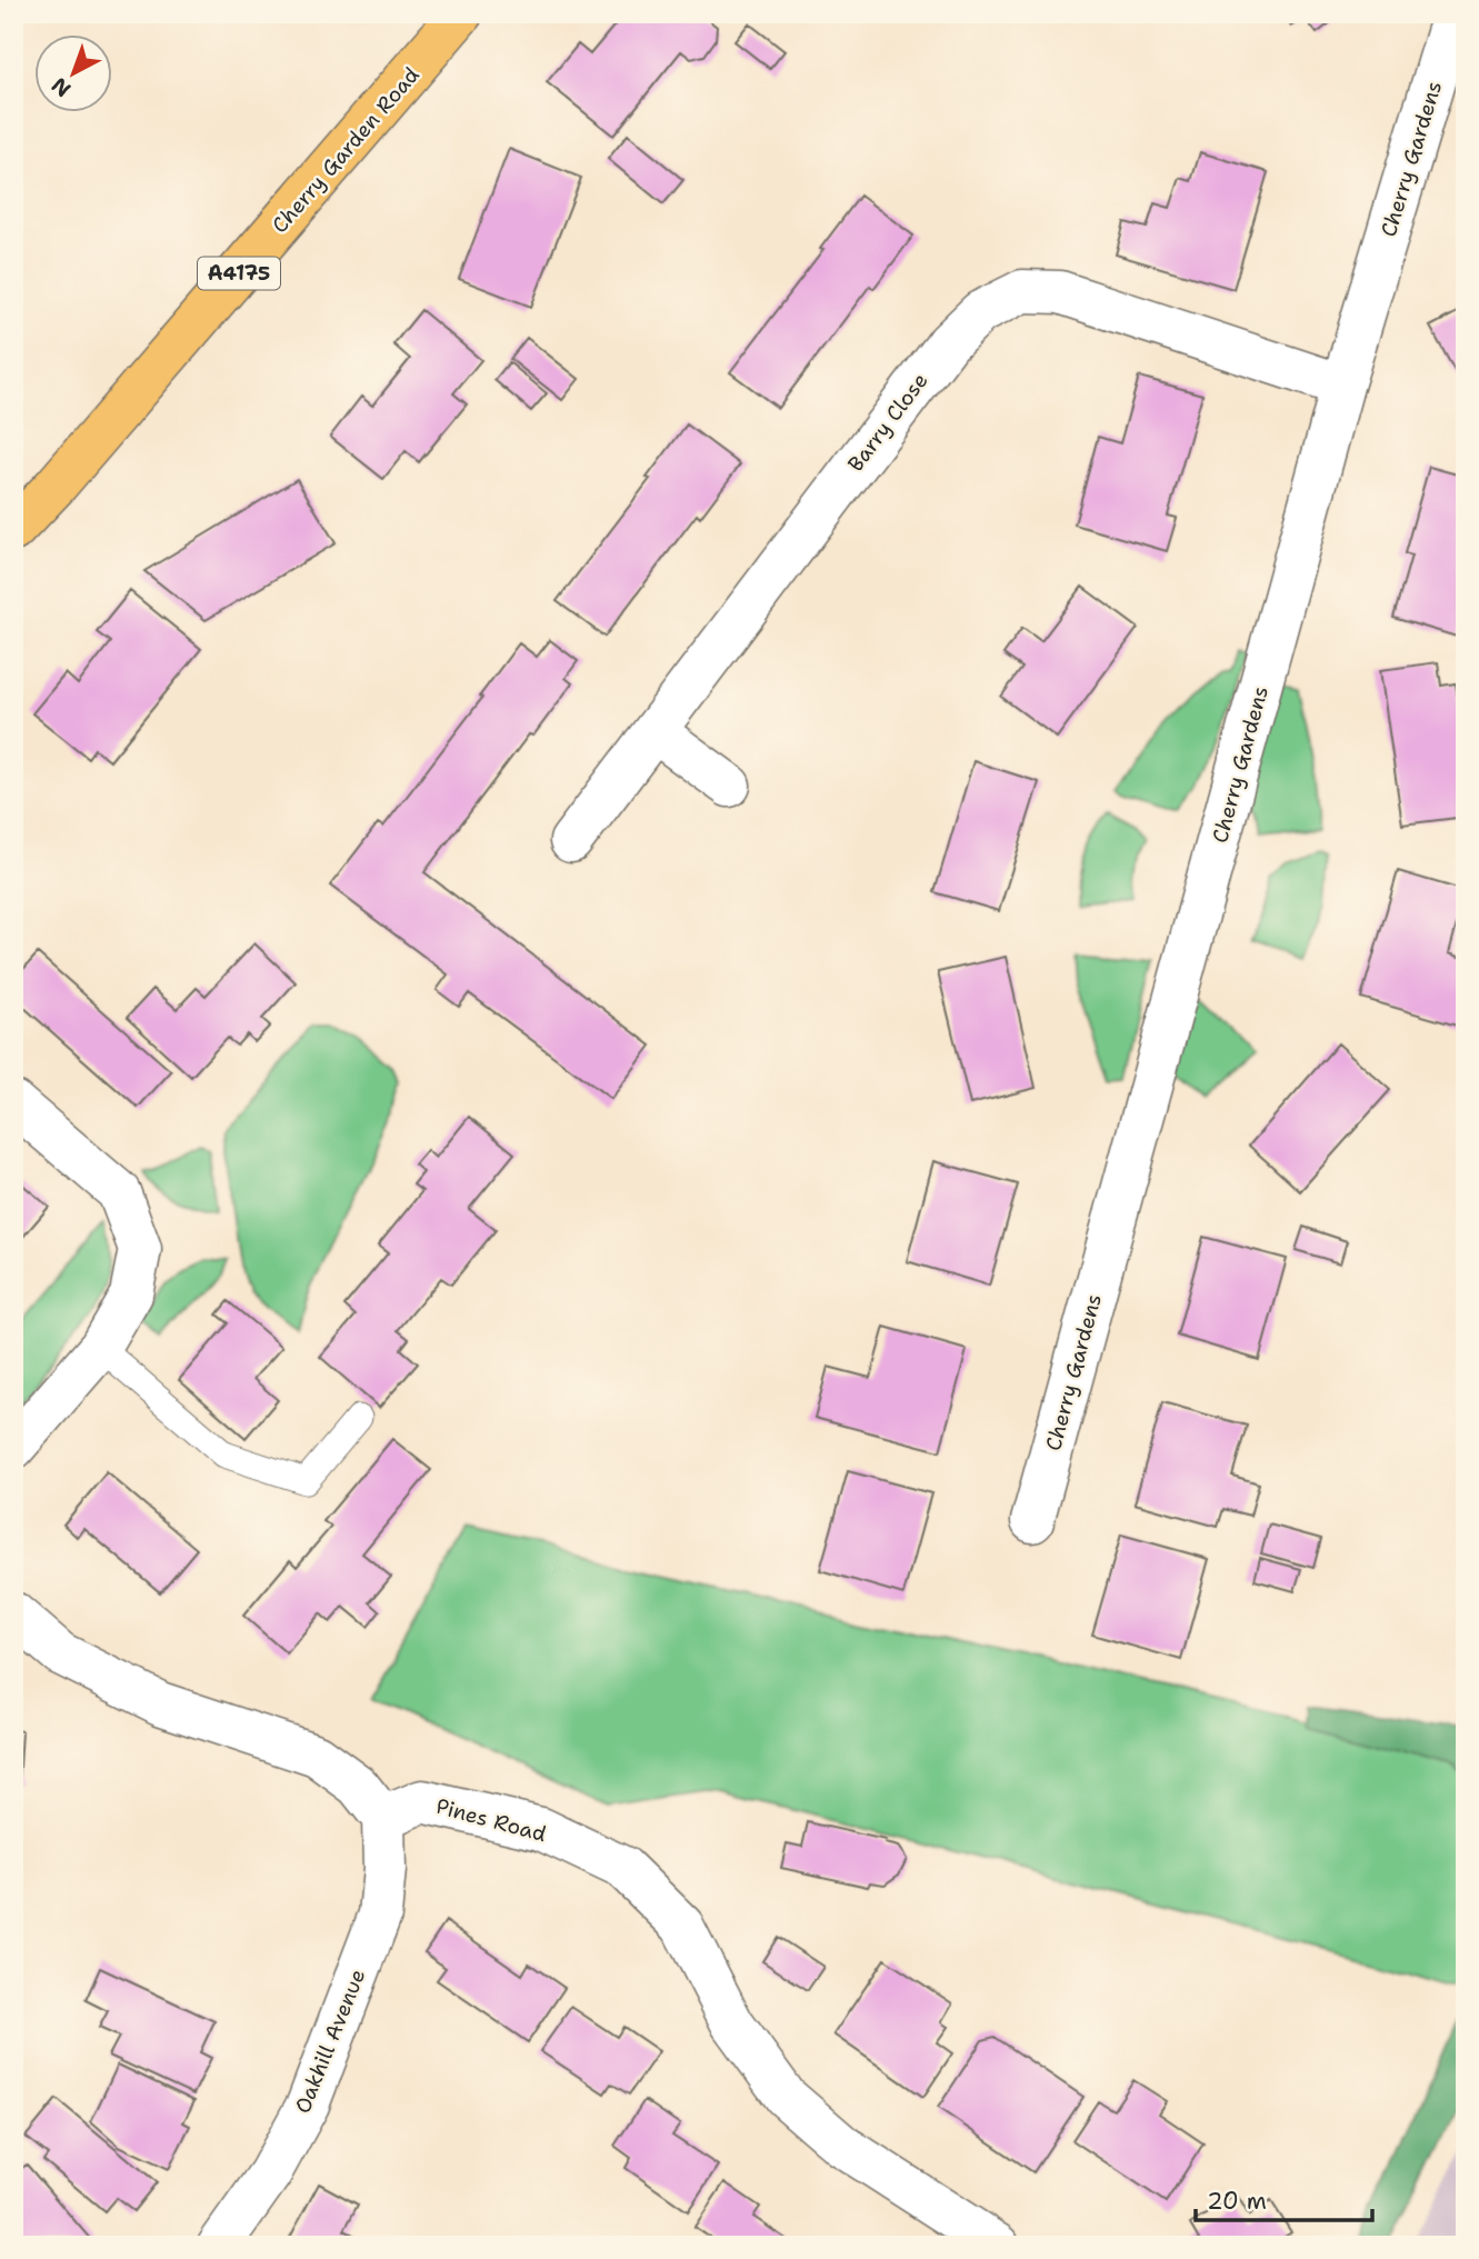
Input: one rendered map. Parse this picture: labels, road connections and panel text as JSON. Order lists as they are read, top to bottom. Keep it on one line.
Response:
{"streets":{"main road":["Cherry Garden Road","A4175"],"street":["Cherry Gardens","Barry Close","Pines Road","Oakhill Avenue"]},"crossings":[["Cherry Gardens","Barry Close"],["Pines Road","Oakhill Avenue"]],"scale_bar":"20 m","north":"bottom left"}
